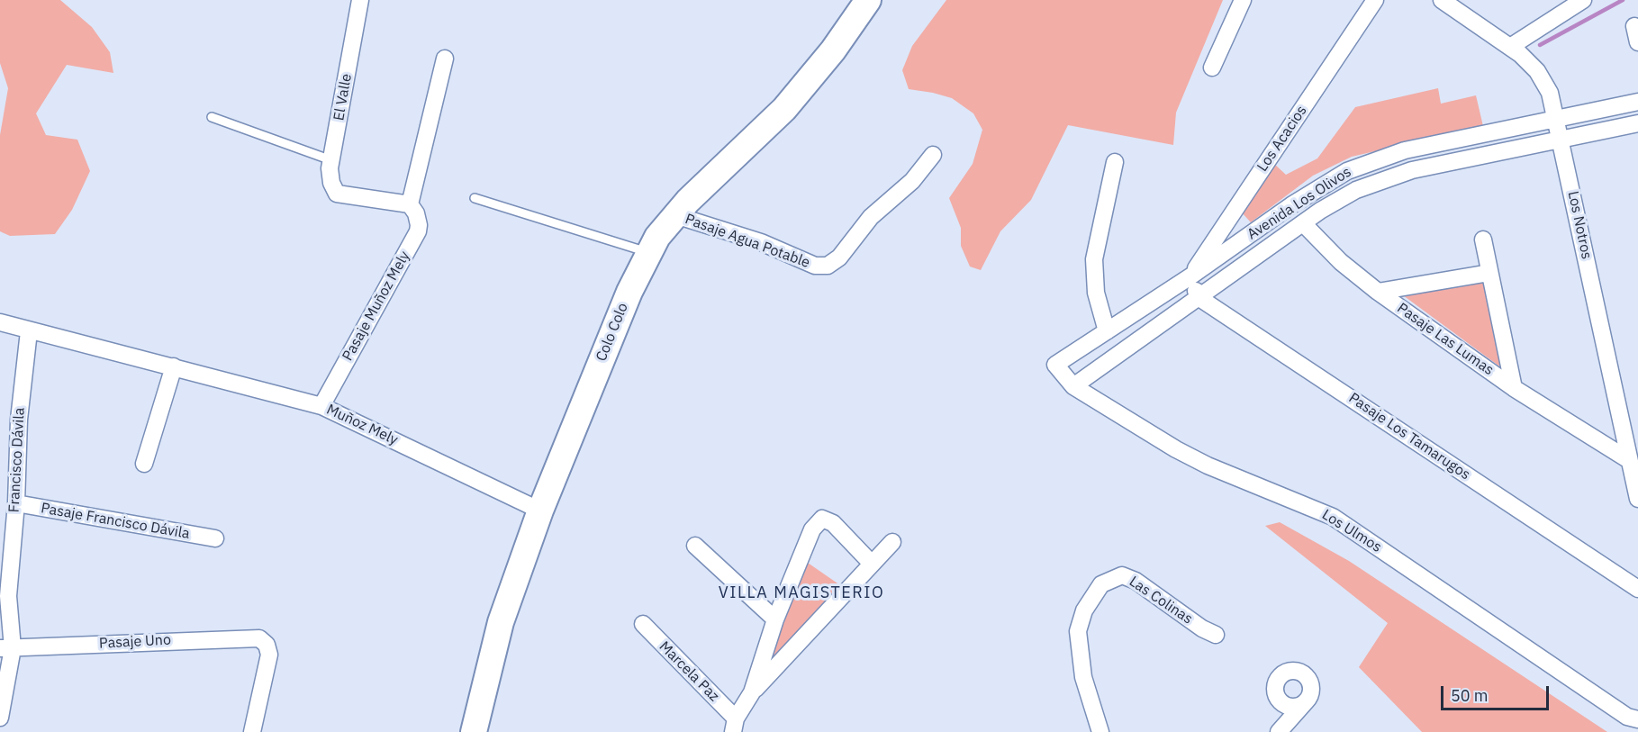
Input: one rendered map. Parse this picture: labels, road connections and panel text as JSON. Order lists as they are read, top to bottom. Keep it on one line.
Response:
{"streets":{"main road":["Colo Colo"],"street":["El Valle","Los Acacios","Avenida Los Olivos","Los Notros","Pasaje Agua Potable","Pasaje Muñoz Mely","Pasaje Las Lumas","Muñoz Mely","Pasaje Los Tamarugos","Francisco Dávila","Pasaje Francisco Dávila","Los Ulmos","Las Colinas","Pasaje Uno","Marcela Paz"]},"crossings":[["El Valle","Pasaje Muñoz Mely"],["Los Acacios","Avenida Los Olivos"],["Avenida Los Olivos","Los Notros"],["Avenida Los Olivos","Pasaje Las Lumas"],["Avenida Los Olivos","Pasaje Los Tamarugos"],["Avenida Los Olivos","Los Ulmos"],["Los Notros","Pasaje Las Lumas"],["Pasaje Agua Potable","Colo Colo"],["Pasaje Muñoz Mely","Muñoz Mely"],["Colo Colo","Muñoz Mely"],["Muñoz Mely","Francisco Dávila"],["Francisco Dávila","Pasaje Francisco Dávila"],["Francisco Dávila","Pasaje Uno"]],"districts":["VILLA MAGISTERIO"],"scale_bar":"50 m"}
